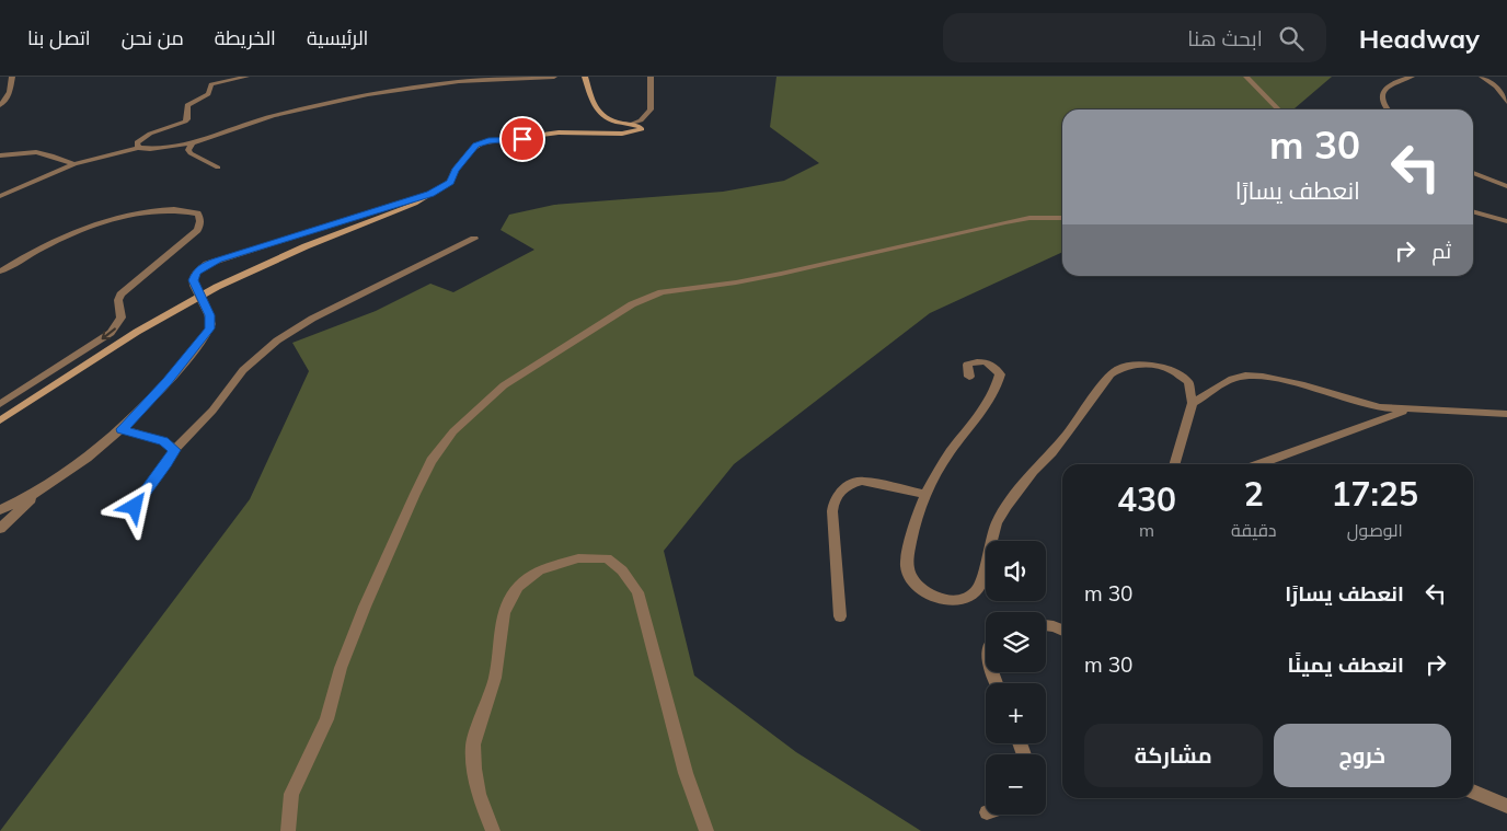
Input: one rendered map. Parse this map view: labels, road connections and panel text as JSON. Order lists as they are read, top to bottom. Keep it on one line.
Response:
{"page":{"header":"Headway","search":"ابحث هنا","nav":["الرئيسية","الخريطة","من نحن","اتصل بنا"],"turn":["30 m","انعطف يسارًا"],"then":"ثم","eta":["17:25","الوصول","2","دقيقة","430","m"],"map_buttons":["+","−"],"list":[{"name":"انعطف يسارًا","value":"30 m"},{"name":"انعطف يمينًا","value":"30 m"}],"buttons":["خروج","مشاركة"]}}
